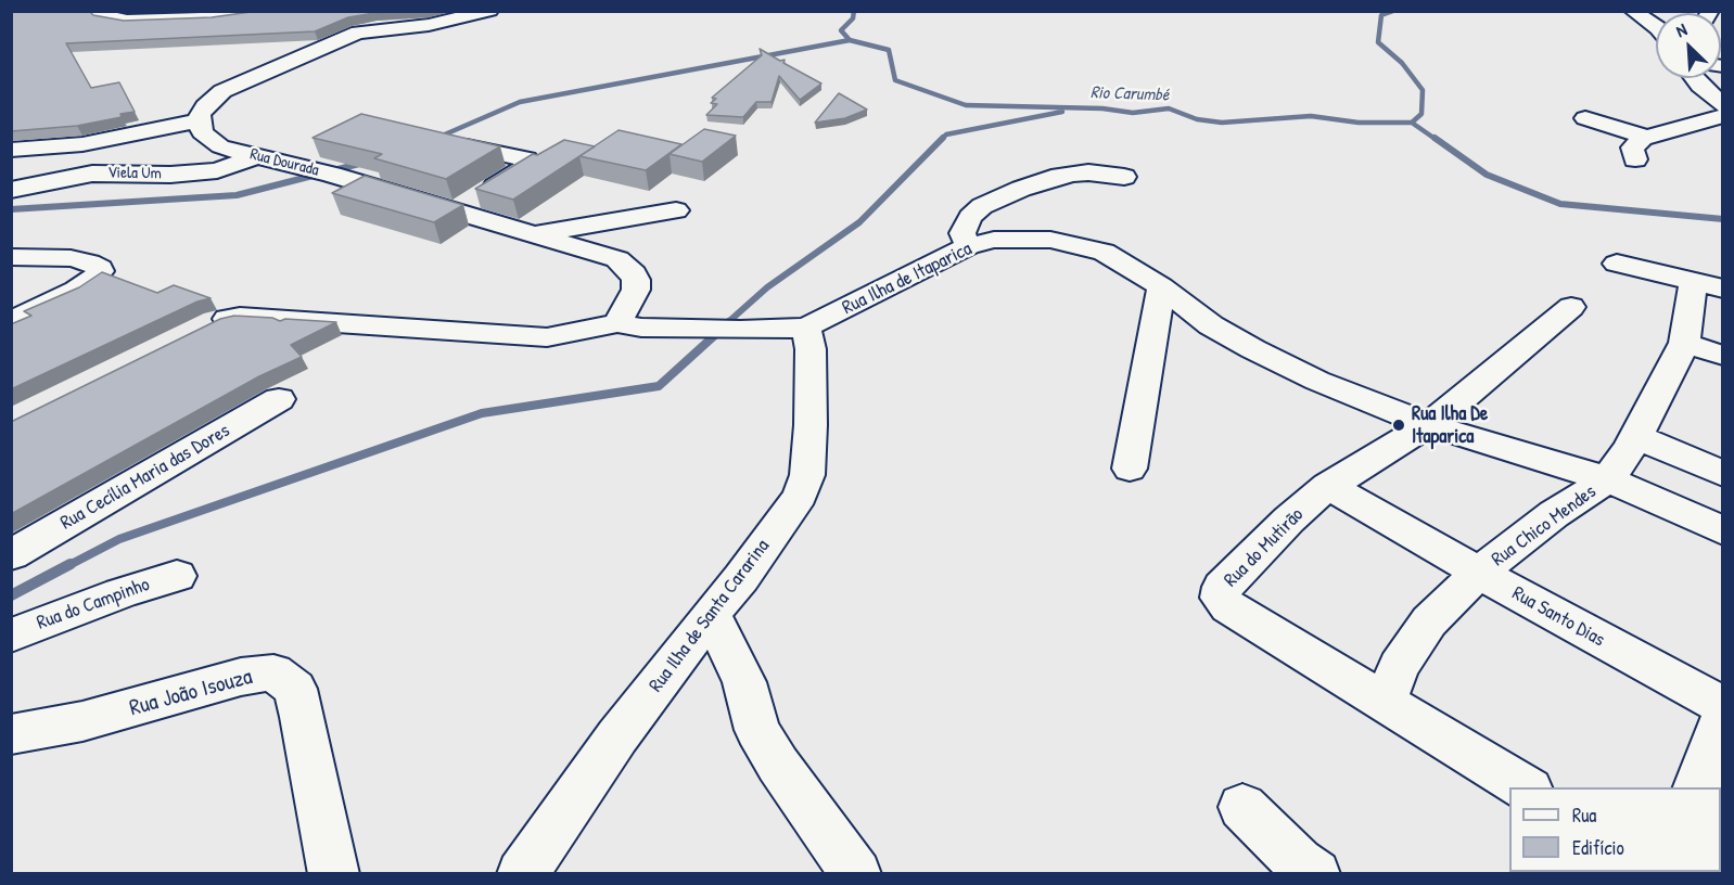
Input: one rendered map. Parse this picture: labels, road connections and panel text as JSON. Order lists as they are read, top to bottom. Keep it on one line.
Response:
{"streets":{"street":["Rua Dourada","Viela Um","Rua Ilha de Itaparica","Rua Cecília Maria das Dores","Rua Chico Mendes","Rua do Mutirão","Rua do Campinho","Rua Ilha de Santa Cararina","Rua Santo Dias","Rua João Isouza"]},"crossings":[["Rua Dourada","Viela Um"],["Rua Dourada","Rua Ilha de Itaparica"],["Rua Ilha de Itaparica","Rua Chico Mendes"],["Rua Ilha de Itaparica","Rua do Mutirão"],["Rua Ilha de Itaparica","Rua Ilha de Santa Cararina"],["Rua Chico Mendes","Rua do Mutirão"],["Rua Chico Mendes","Rua Santo Dias"],["Rua do Mutirão","Rua Santo Dias"]],"water":["Rio Carumbé"],"places":["Rua Ilha De Itaparica"],"legend":["Rua","Edifício"],"north":"top left"}
